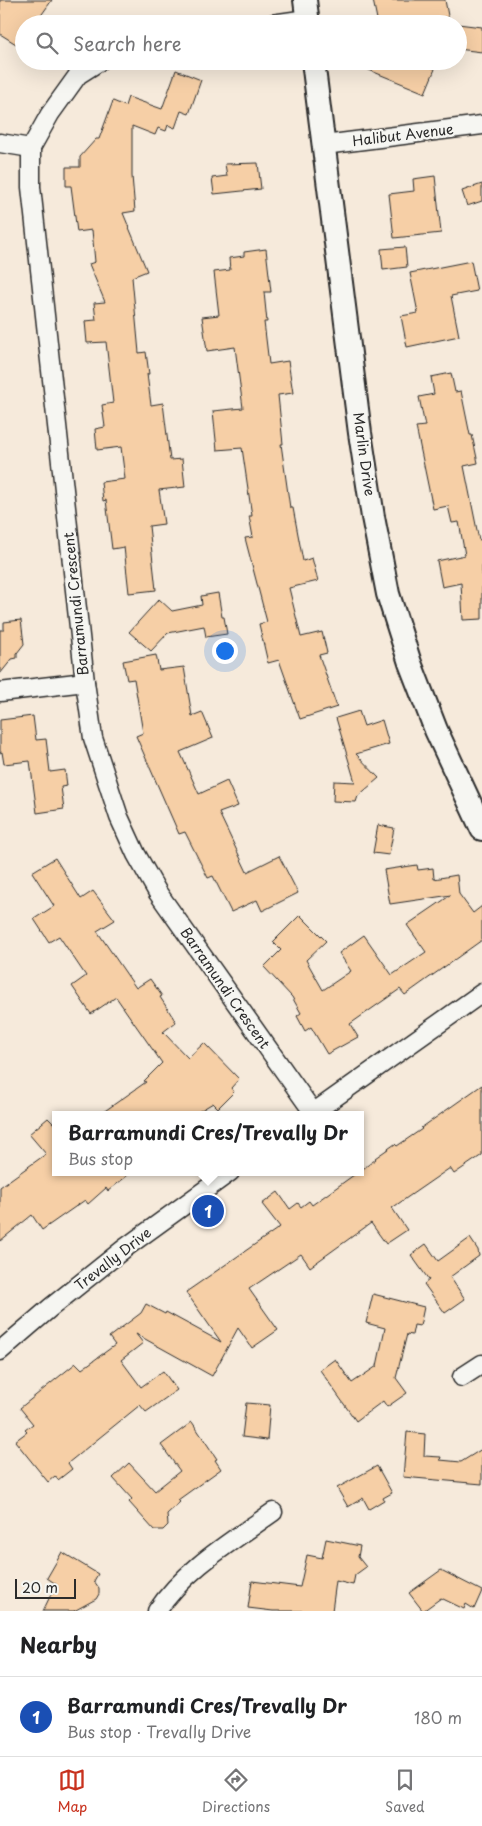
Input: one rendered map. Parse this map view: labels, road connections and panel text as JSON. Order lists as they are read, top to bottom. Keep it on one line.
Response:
{"streets":{"street":["Halibut Avenue","Marlin Drive","Barramundi Crescent","Trevally Drive"]},"crossings":[["Halibut Avenue","Marlin Drive"]],"scale_bar":"20 m","page":{"search":"Search here","popup":["Barramundi Cres/Trevally Dr","Bus stop"],"pins":"1","scale":"20 m","heading":"Nearby","list":[{"mark":"1","name":"Barramundi Cres/Trevally Dr","note":"Bus stop · Trevally Drive","value":"180 m"}],"nav":["Map","Directions","Saved"]}}
